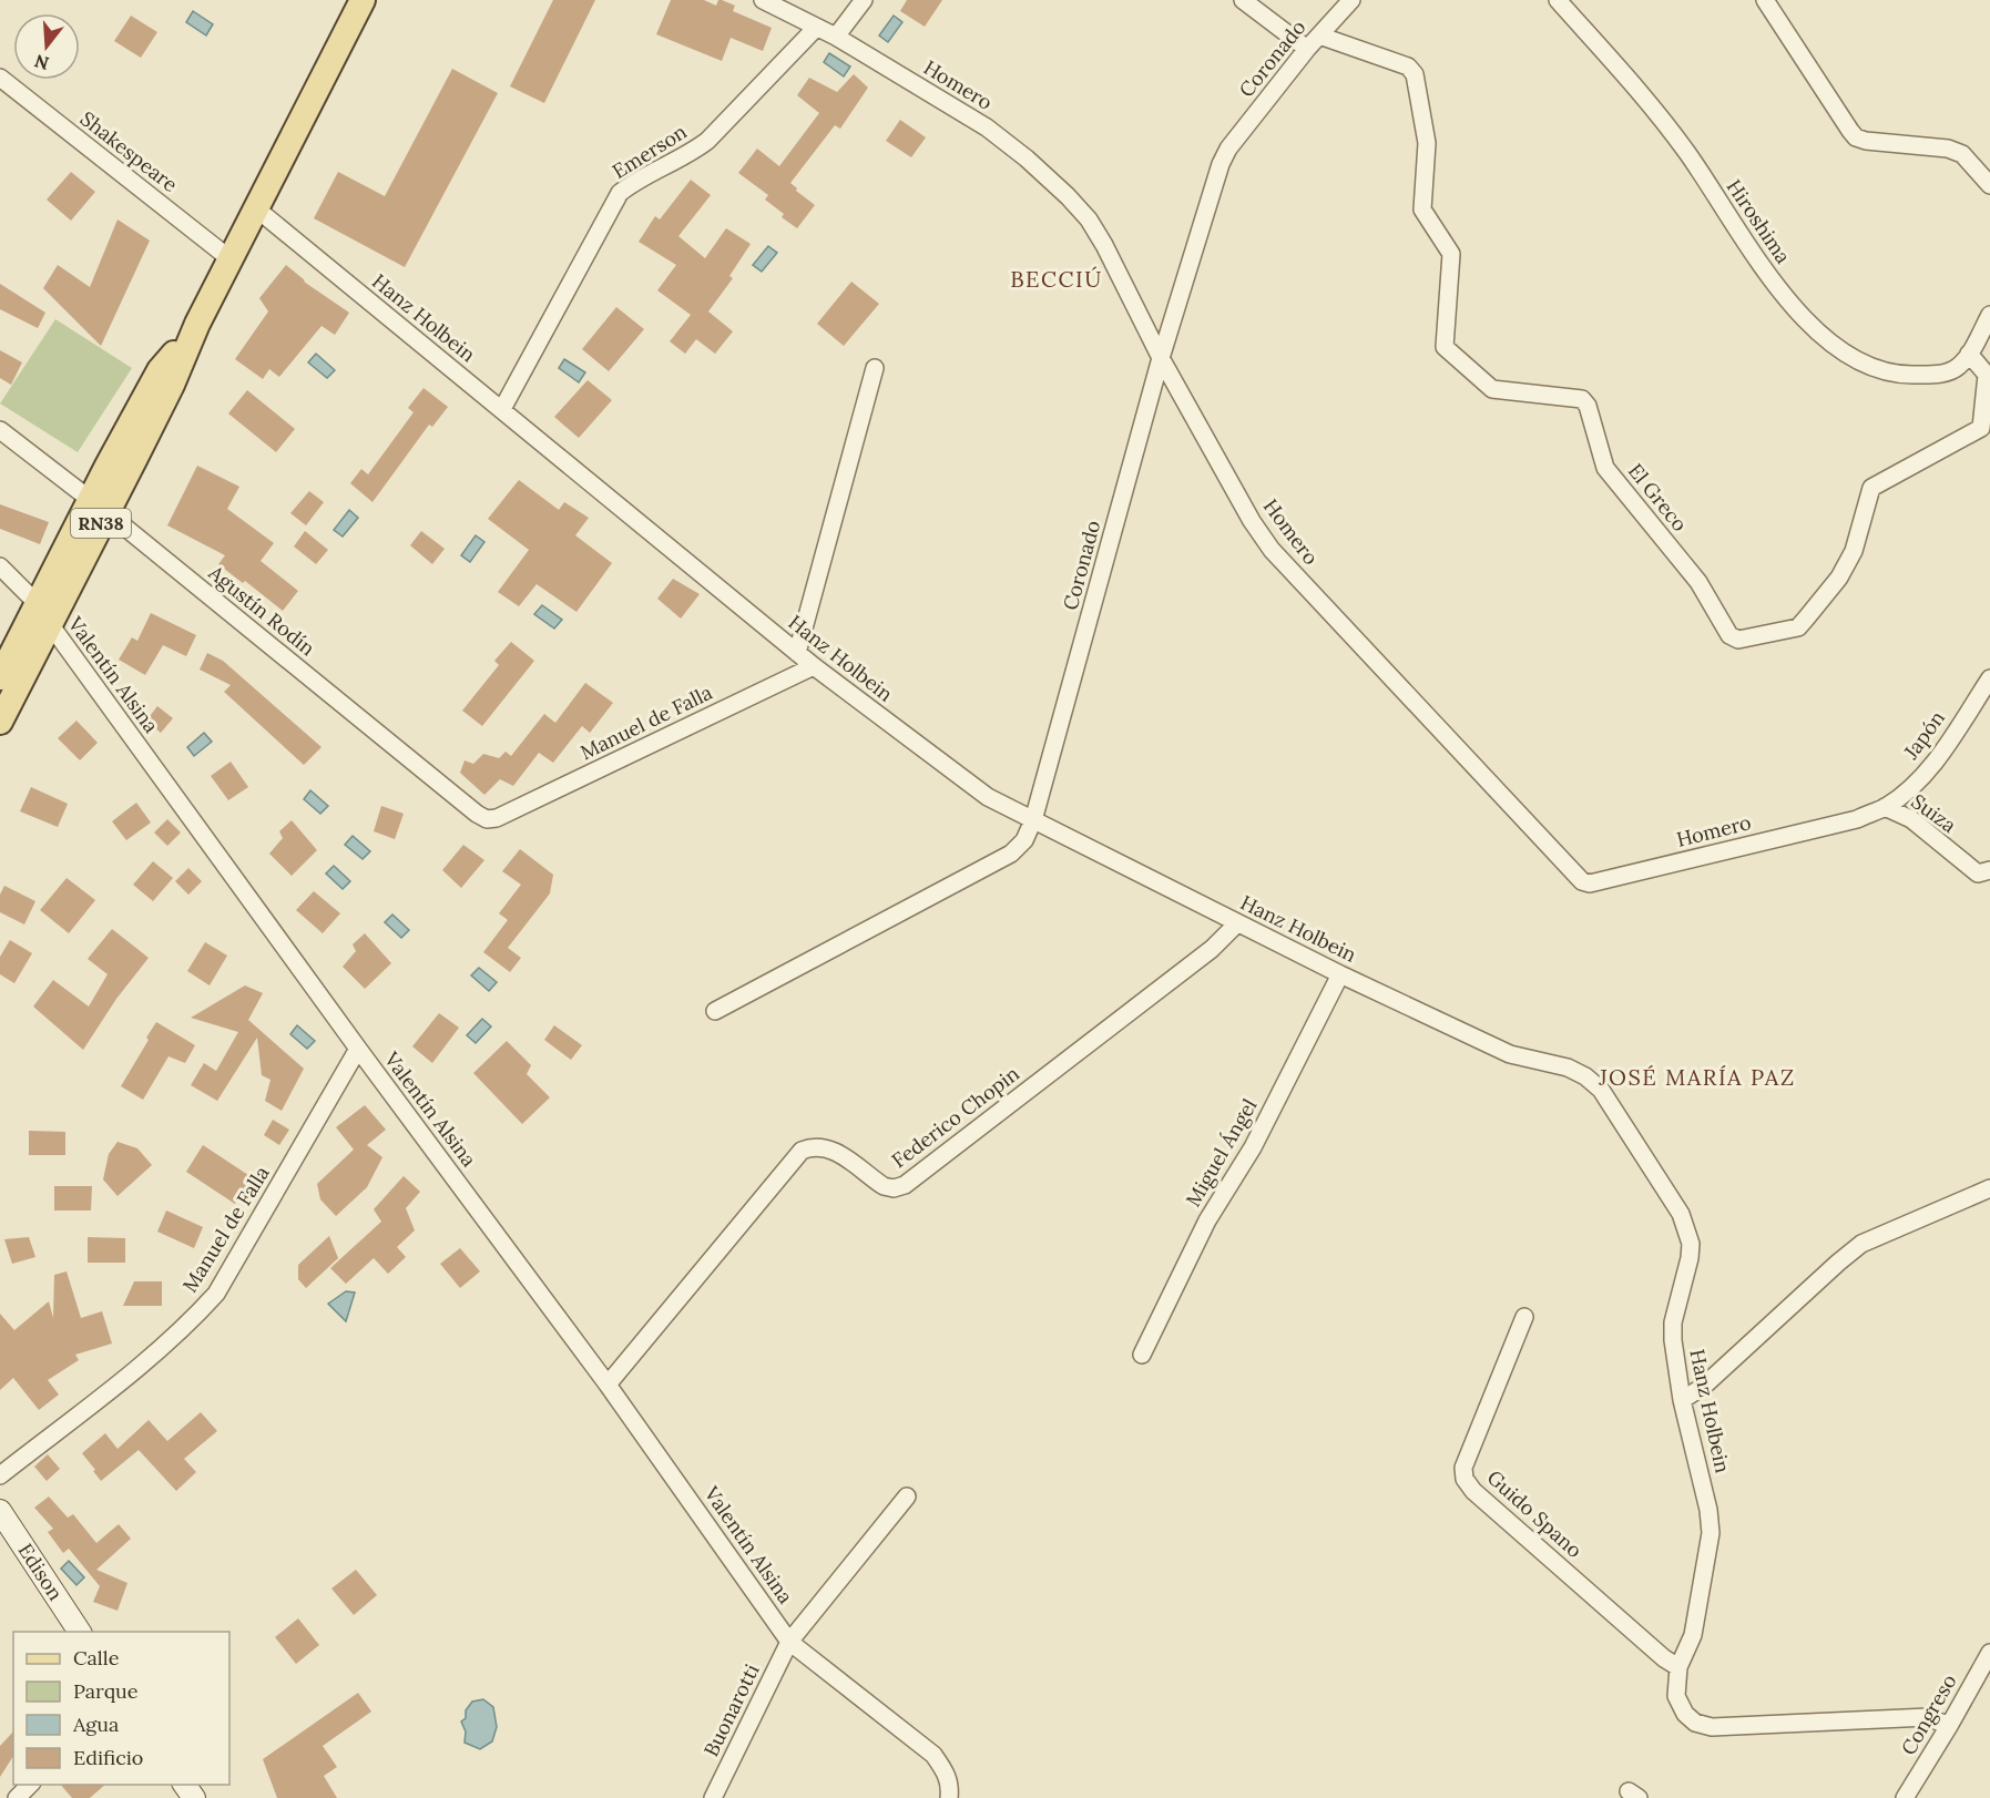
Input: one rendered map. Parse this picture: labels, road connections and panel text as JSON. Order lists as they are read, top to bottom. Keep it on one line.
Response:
{"streets":{"main road":["RN38"],"street":["Coronado","Homero","Shakespeare","Emerson","Hiroshima","Hanz Holbein","El Greco","Agustín Rodín","Valentín Alsina","Manuel de Falla","Japón","Suiza","Federico Chopin","Miguel Ángel","Guido Spano","Edison","Buonarotti","Congreso"]},"crossings":[["Coronado","Homero"],["Coronado","Hanz Holbein"],["Coronado","El Greco"],["Homero","Emerson"],["Homero","Japón"],["Homero","Suiza"],["Shakespeare","RN38"],["Emerson","Hanz Holbein"],["Hiroshima","El Greco"],["Hanz Holbein","RN38"],["Hanz Holbein","Manuel de Falla"],["Hanz Holbein","Federico Chopin"],["Hanz Holbein","Miguel Ángel"],["Hanz Holbein","Guido Spano"],["Hanz Holbein","Congreso"],["RN38","Agustín Rodín"],["RN38","Valentín Alsina"],["Agustín Rodín","Manuel de Falla"],["Valentín Alsina","Manuel de Falla"],["Valentín Alsina","Federico Chopin"],["Valentín Alsina","Buonarotti"],["Japón","Suiza"]],"districts":["BECCIÚ","JOSÉ MARÍA PAZ"],"legend":["Calle","Parque","Agua","Edificio"],"north":"bottom"}
